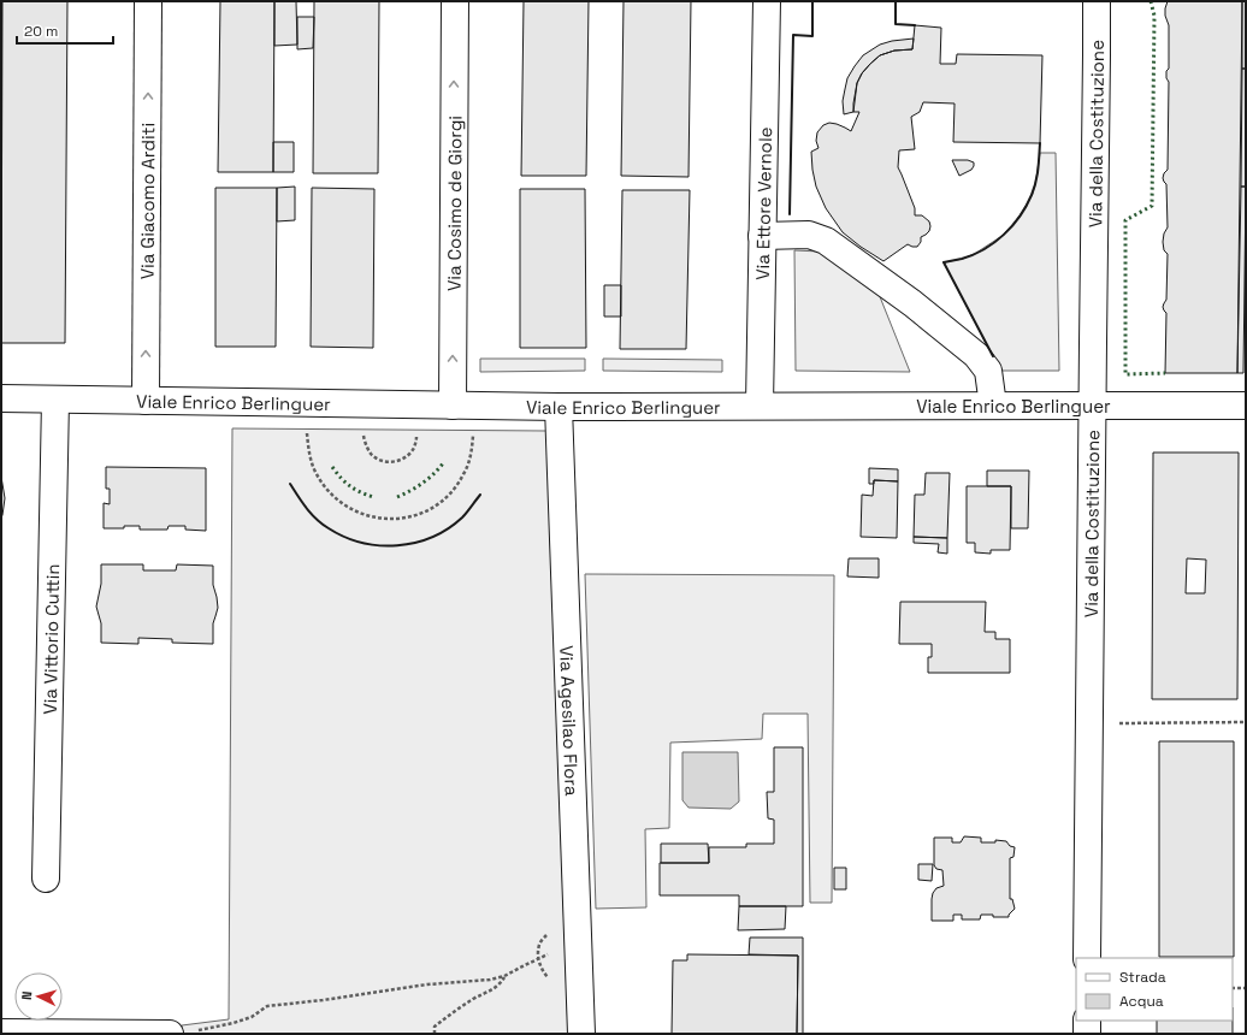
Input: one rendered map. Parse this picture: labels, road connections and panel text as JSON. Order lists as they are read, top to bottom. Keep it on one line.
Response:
{"streets":{"street":["Via della Costituzione","Via Giacomo Arditi","Via Cosimo de Giorgi","Via Ettore Vernole","Viale Enrico Berlinguer","Via Vittorio Cuttin","Via Agesilao Flora"]},"crossings":[["Via della Costituzione","Viale Enrico Berlinguer"],["Via Giacomo Arditi","Viale Enrico Berlinguer"],["Via Cosimo de Giorgi","Viale Enrico Berlinguer"],["Via Ettore Vernole","Viale Enrico Berlinguer"],["Viale Enrico Berlinguer","Via Vittorio Cuttin"],["Viale Enrico Berlinguer","Via Agesilao Flora"]],"one_way":["Via Giacomo Arditi","Via Cosimo de Giorgi"],"legend":["Strada","Acqua"],"scale_bar":"20 m","north":"left"}
